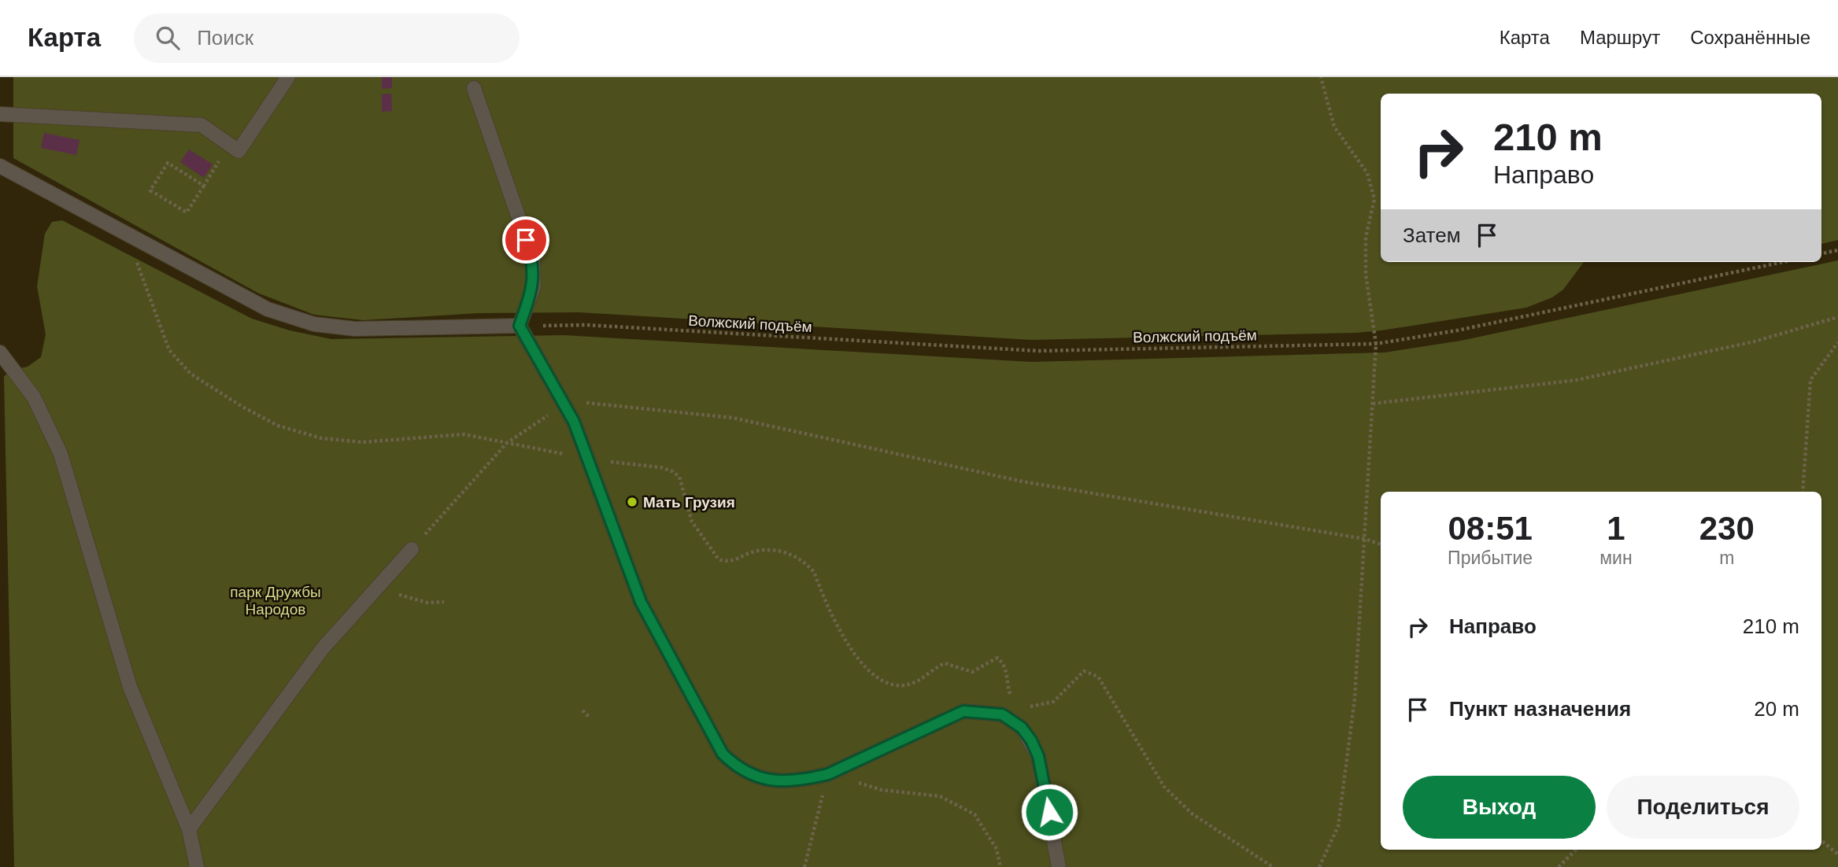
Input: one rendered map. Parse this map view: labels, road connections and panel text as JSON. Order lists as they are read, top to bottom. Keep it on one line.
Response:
{"streets":{"path":["Волжский подъём"]},"parks":["парк Дружбы Народов"],"places":["Мать Грузия"],"page":{"header":"Карта","search":"Поиск","nav":["Карта","Маршрут","Сохранённые"],"turn":["210 m","Направо"],"then":"Затем","eta":["08:51","Прибытие","1","мин","230","m"],"list":[{"name":"Направо","value":"210 m"},{"name":"Пункт назначения","value":"20 m"}],"buttons":["Выход","Поделиться"]}}
